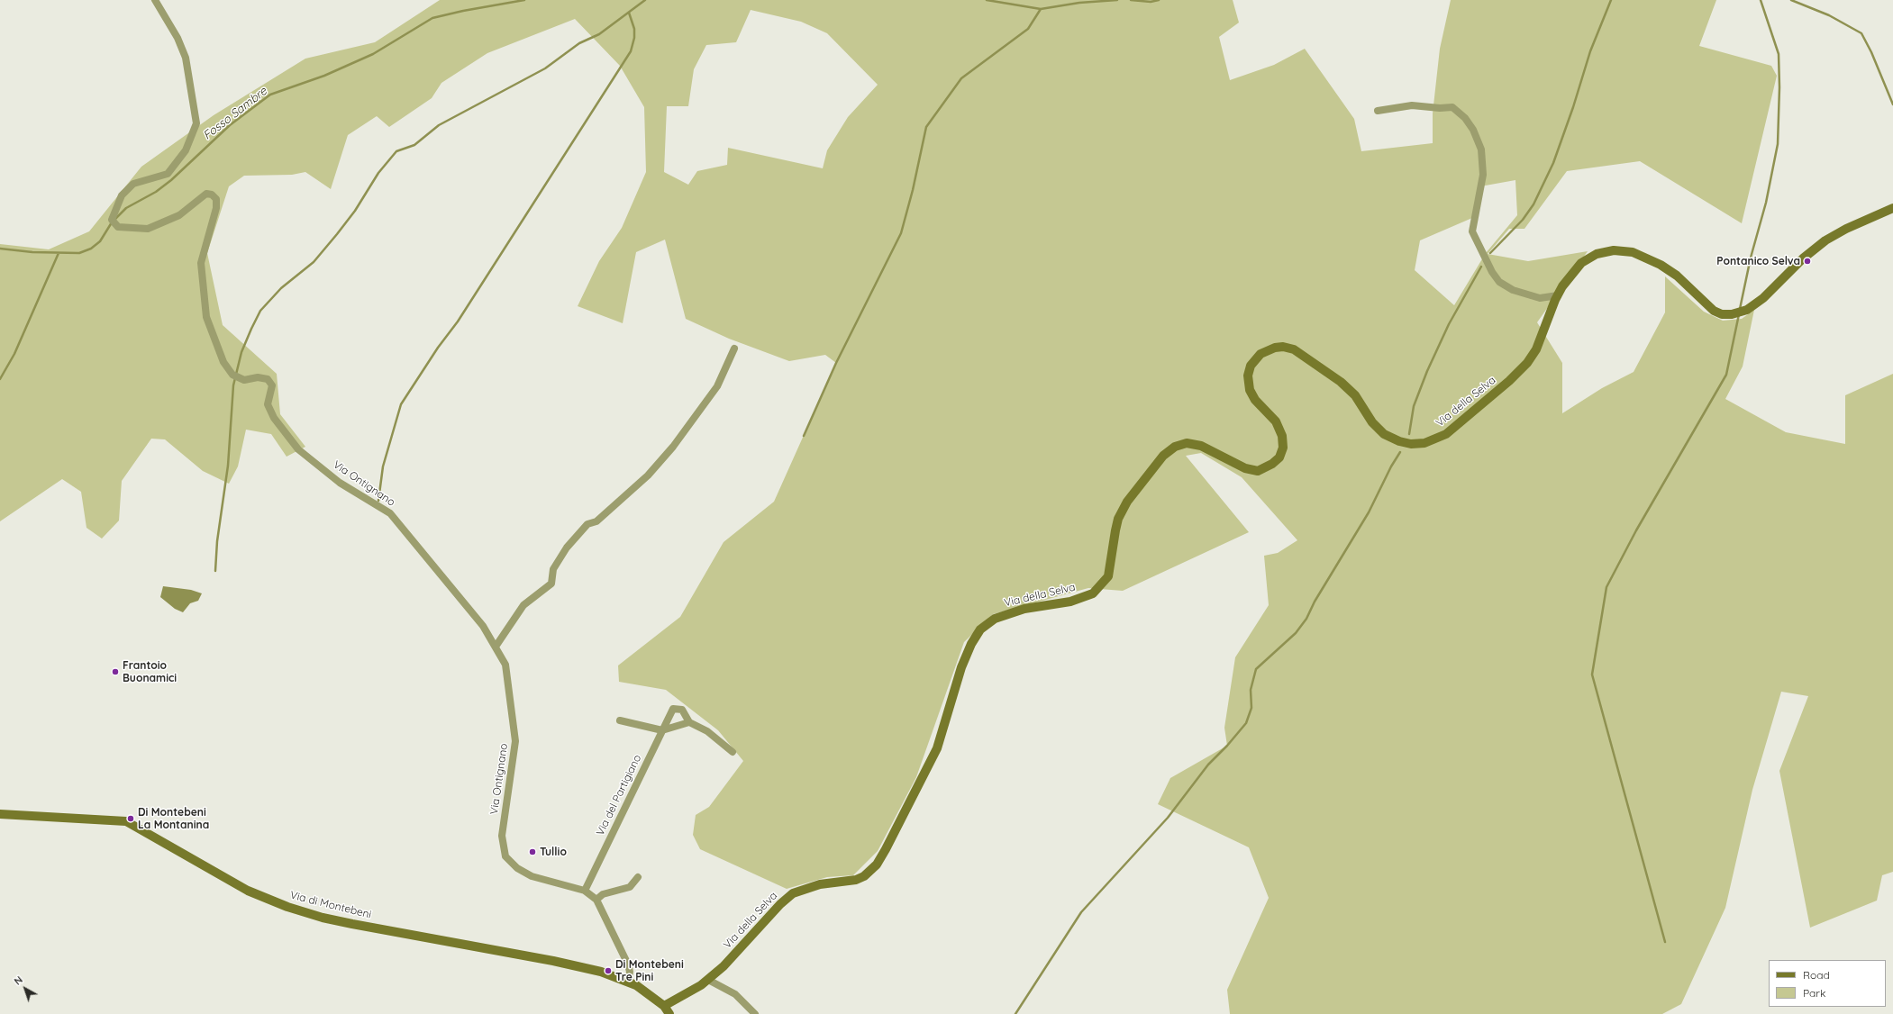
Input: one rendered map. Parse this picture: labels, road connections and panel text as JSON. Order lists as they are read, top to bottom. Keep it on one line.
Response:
{"streets":{"street":["Via della Selva","Via Ontignano","Via del Partigiano","Via di Montebeni"]},"crossings":[["Via della Selva","Via di Montebeni"],["Via Ontignano","Via del Partigiano"],["Via Ontignano","Via di Montebeni"]],"water":["Fosso Sambre"],"places":["Pontanico Selva","Frantoio Buonamici","Di Montebeni La Montanina","Tullio","Di Montebeni Tre Pini"],"legend":["Road","Park"],"north":"top left"}
